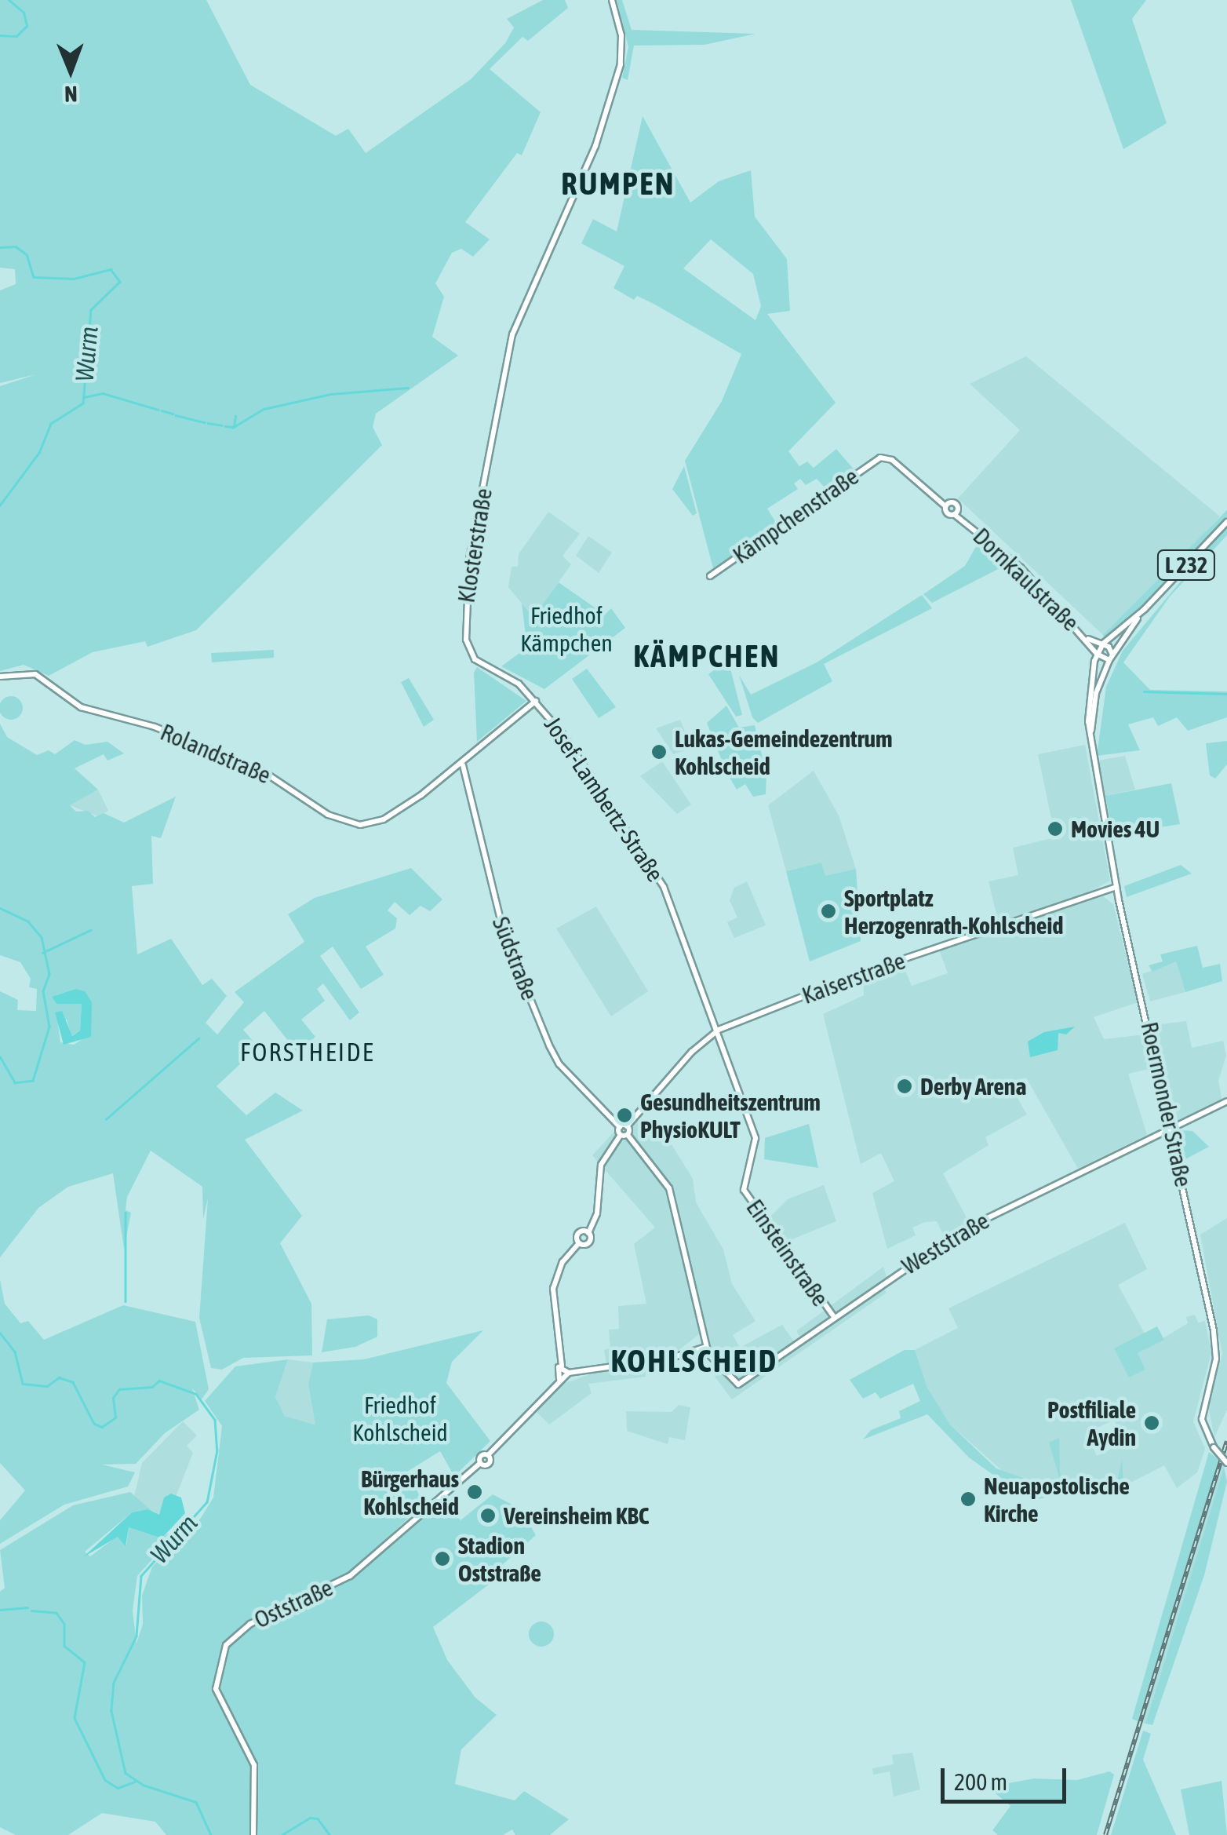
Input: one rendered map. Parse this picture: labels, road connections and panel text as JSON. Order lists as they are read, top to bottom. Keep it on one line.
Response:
{"streets":{"main road":["Kämpchenstraße","Klosterstraße","L 232","Dornkaulstraße","Rolandstraße","Josef-Lambertz-Straße","Südstraße","Kaiserstraße","Roermonder Straße","Weststraße","Einsteinstraße","Oststraße"]},"crossings":[["Klosterstraße","Josef-Lambertz-Straße"],["Dornkaulstraße","Roermonder Straße"],["Rolandstraße","Südstraße"],["Josef-Lambertz-Straße","Kaiserstraße"],["Josef-Lambertz-Straße","Einsteinstraße"],["Südstraße","Kaiserstraße"],["Kaiserstraße","Roermonder Straße"],["Roermonder Straße","Weststraße"],["Weststraße","Einsteinstraße"]],"districts":["RUMPEN","KÄMPCHEN","FORSTHEIDE","KOHLSCHEID"],"water":["Wurm"],"parks":["Friedhof Kämpchen","Friedhof Kohlscheid"],"places":["Lukas-Gemeindezentrum Kohlscheid","Movies 4U","Sportplatz Herzogenrath-Kohlscheid","Derby Arena","Gesundheitszentrum PhysioKULT","Postfiliale Aydin","Bürgerhaus Kohlscheid","Neuapostolische Kirche","Vereinsheim KBC","Stadion Oststraße"],"scale_bar":"200 m","north":"bottom"}
